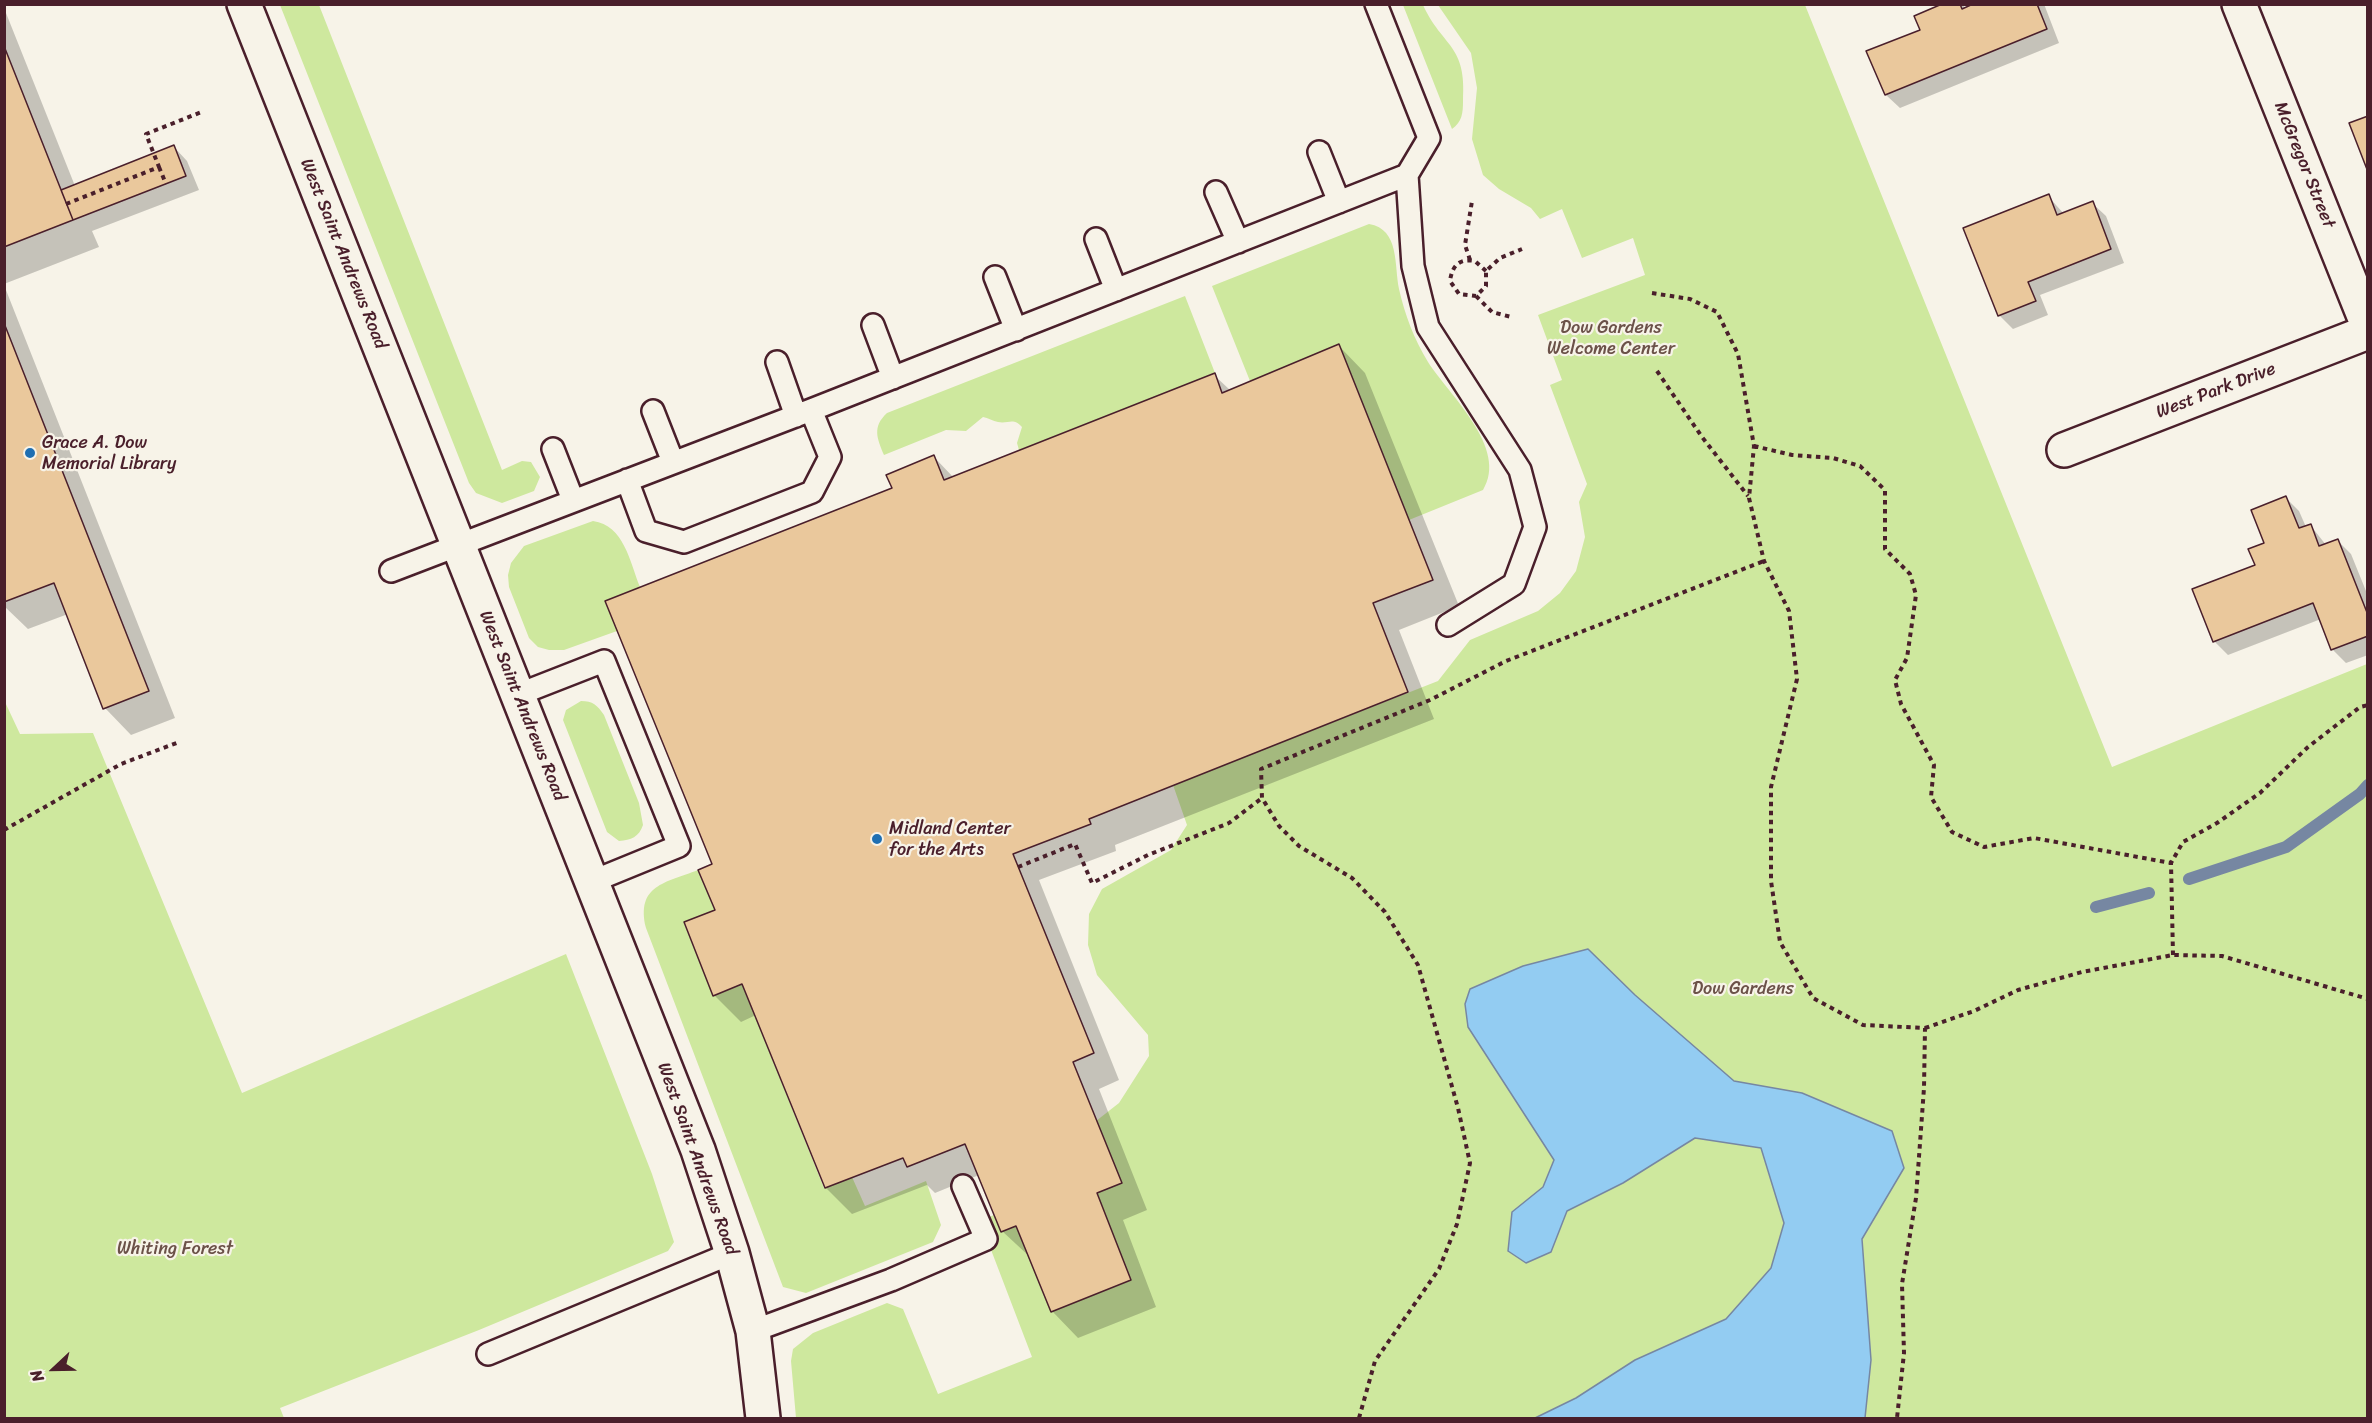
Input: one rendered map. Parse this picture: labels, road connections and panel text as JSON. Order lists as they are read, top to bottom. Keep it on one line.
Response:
{"streets":{"street":["McGregor Street","West Saint Andrews Road","West Park Drive"]},"parks":["Dow Gardens Welcome Center","Dow Gardens","Whiting Forest"],"places":["Grace A. Dow Memorial Library","Midland Center for the Arts"],"north":"left"}
